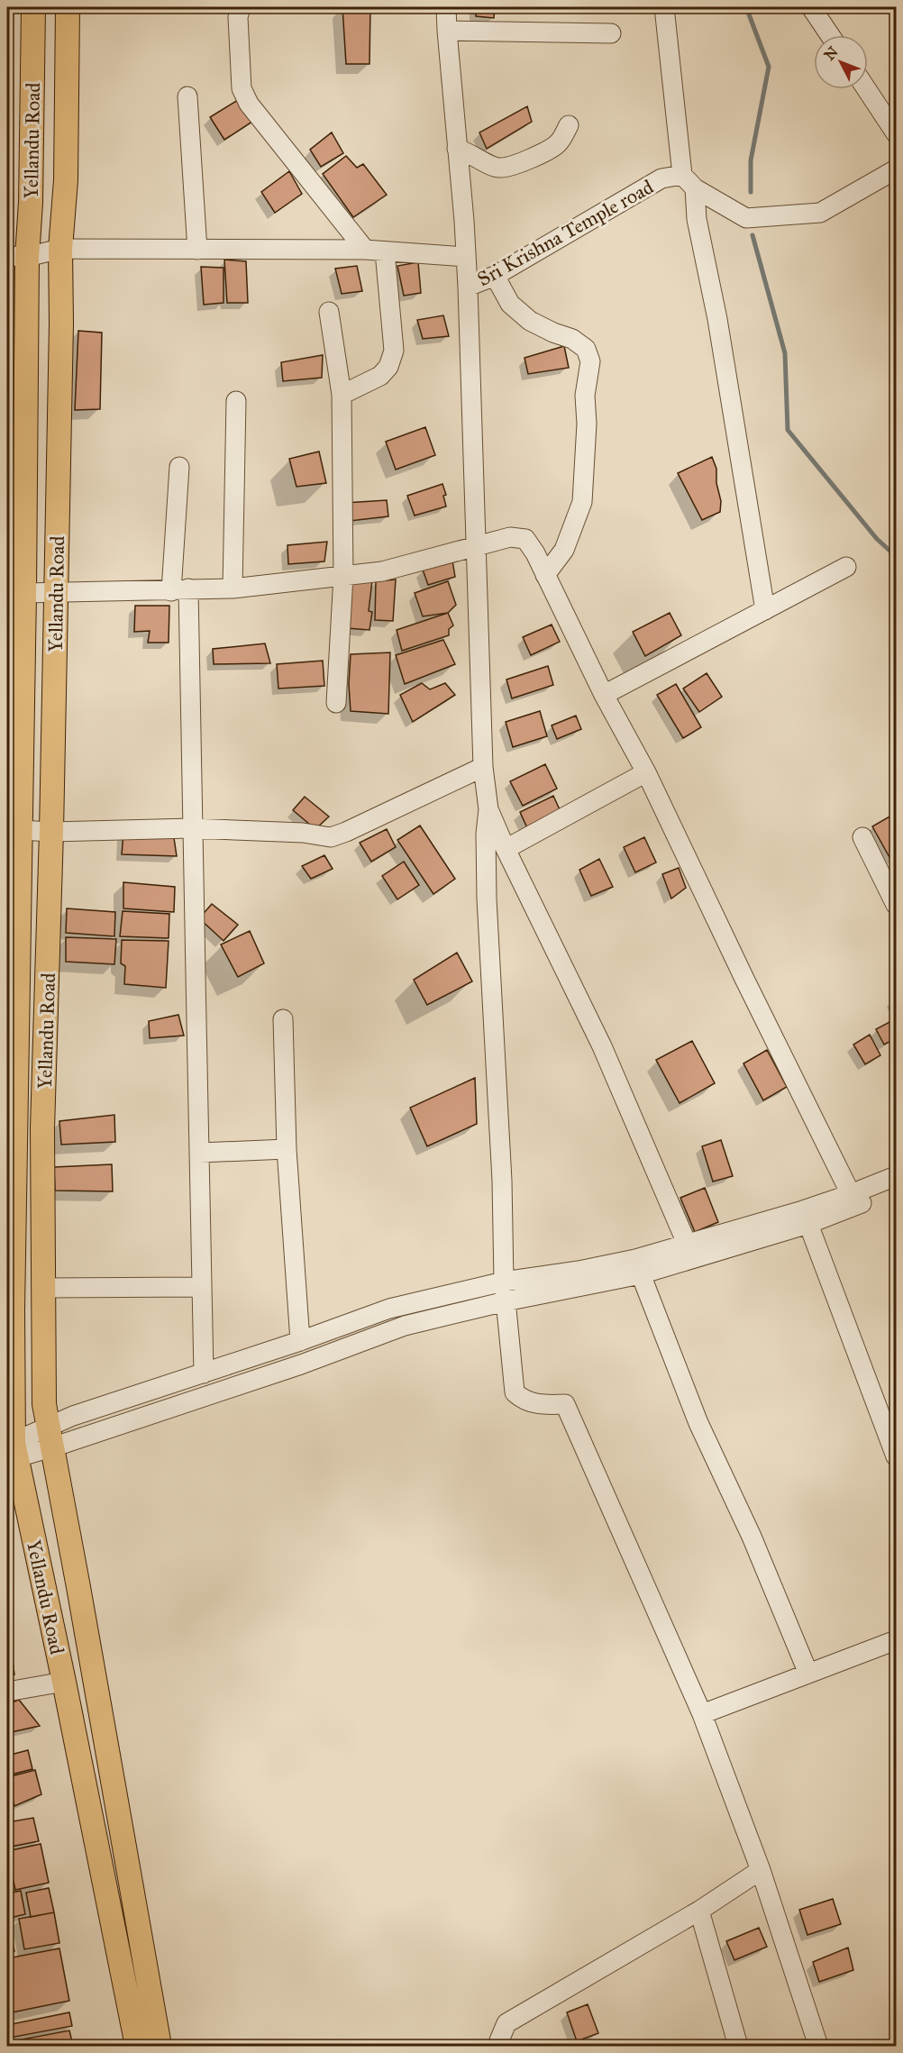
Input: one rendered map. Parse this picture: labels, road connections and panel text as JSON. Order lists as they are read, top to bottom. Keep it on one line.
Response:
{"streets":{"main road":["Yellandu Road"],"street":["Sri Krishna Temple road"]},"north":"top left"}
